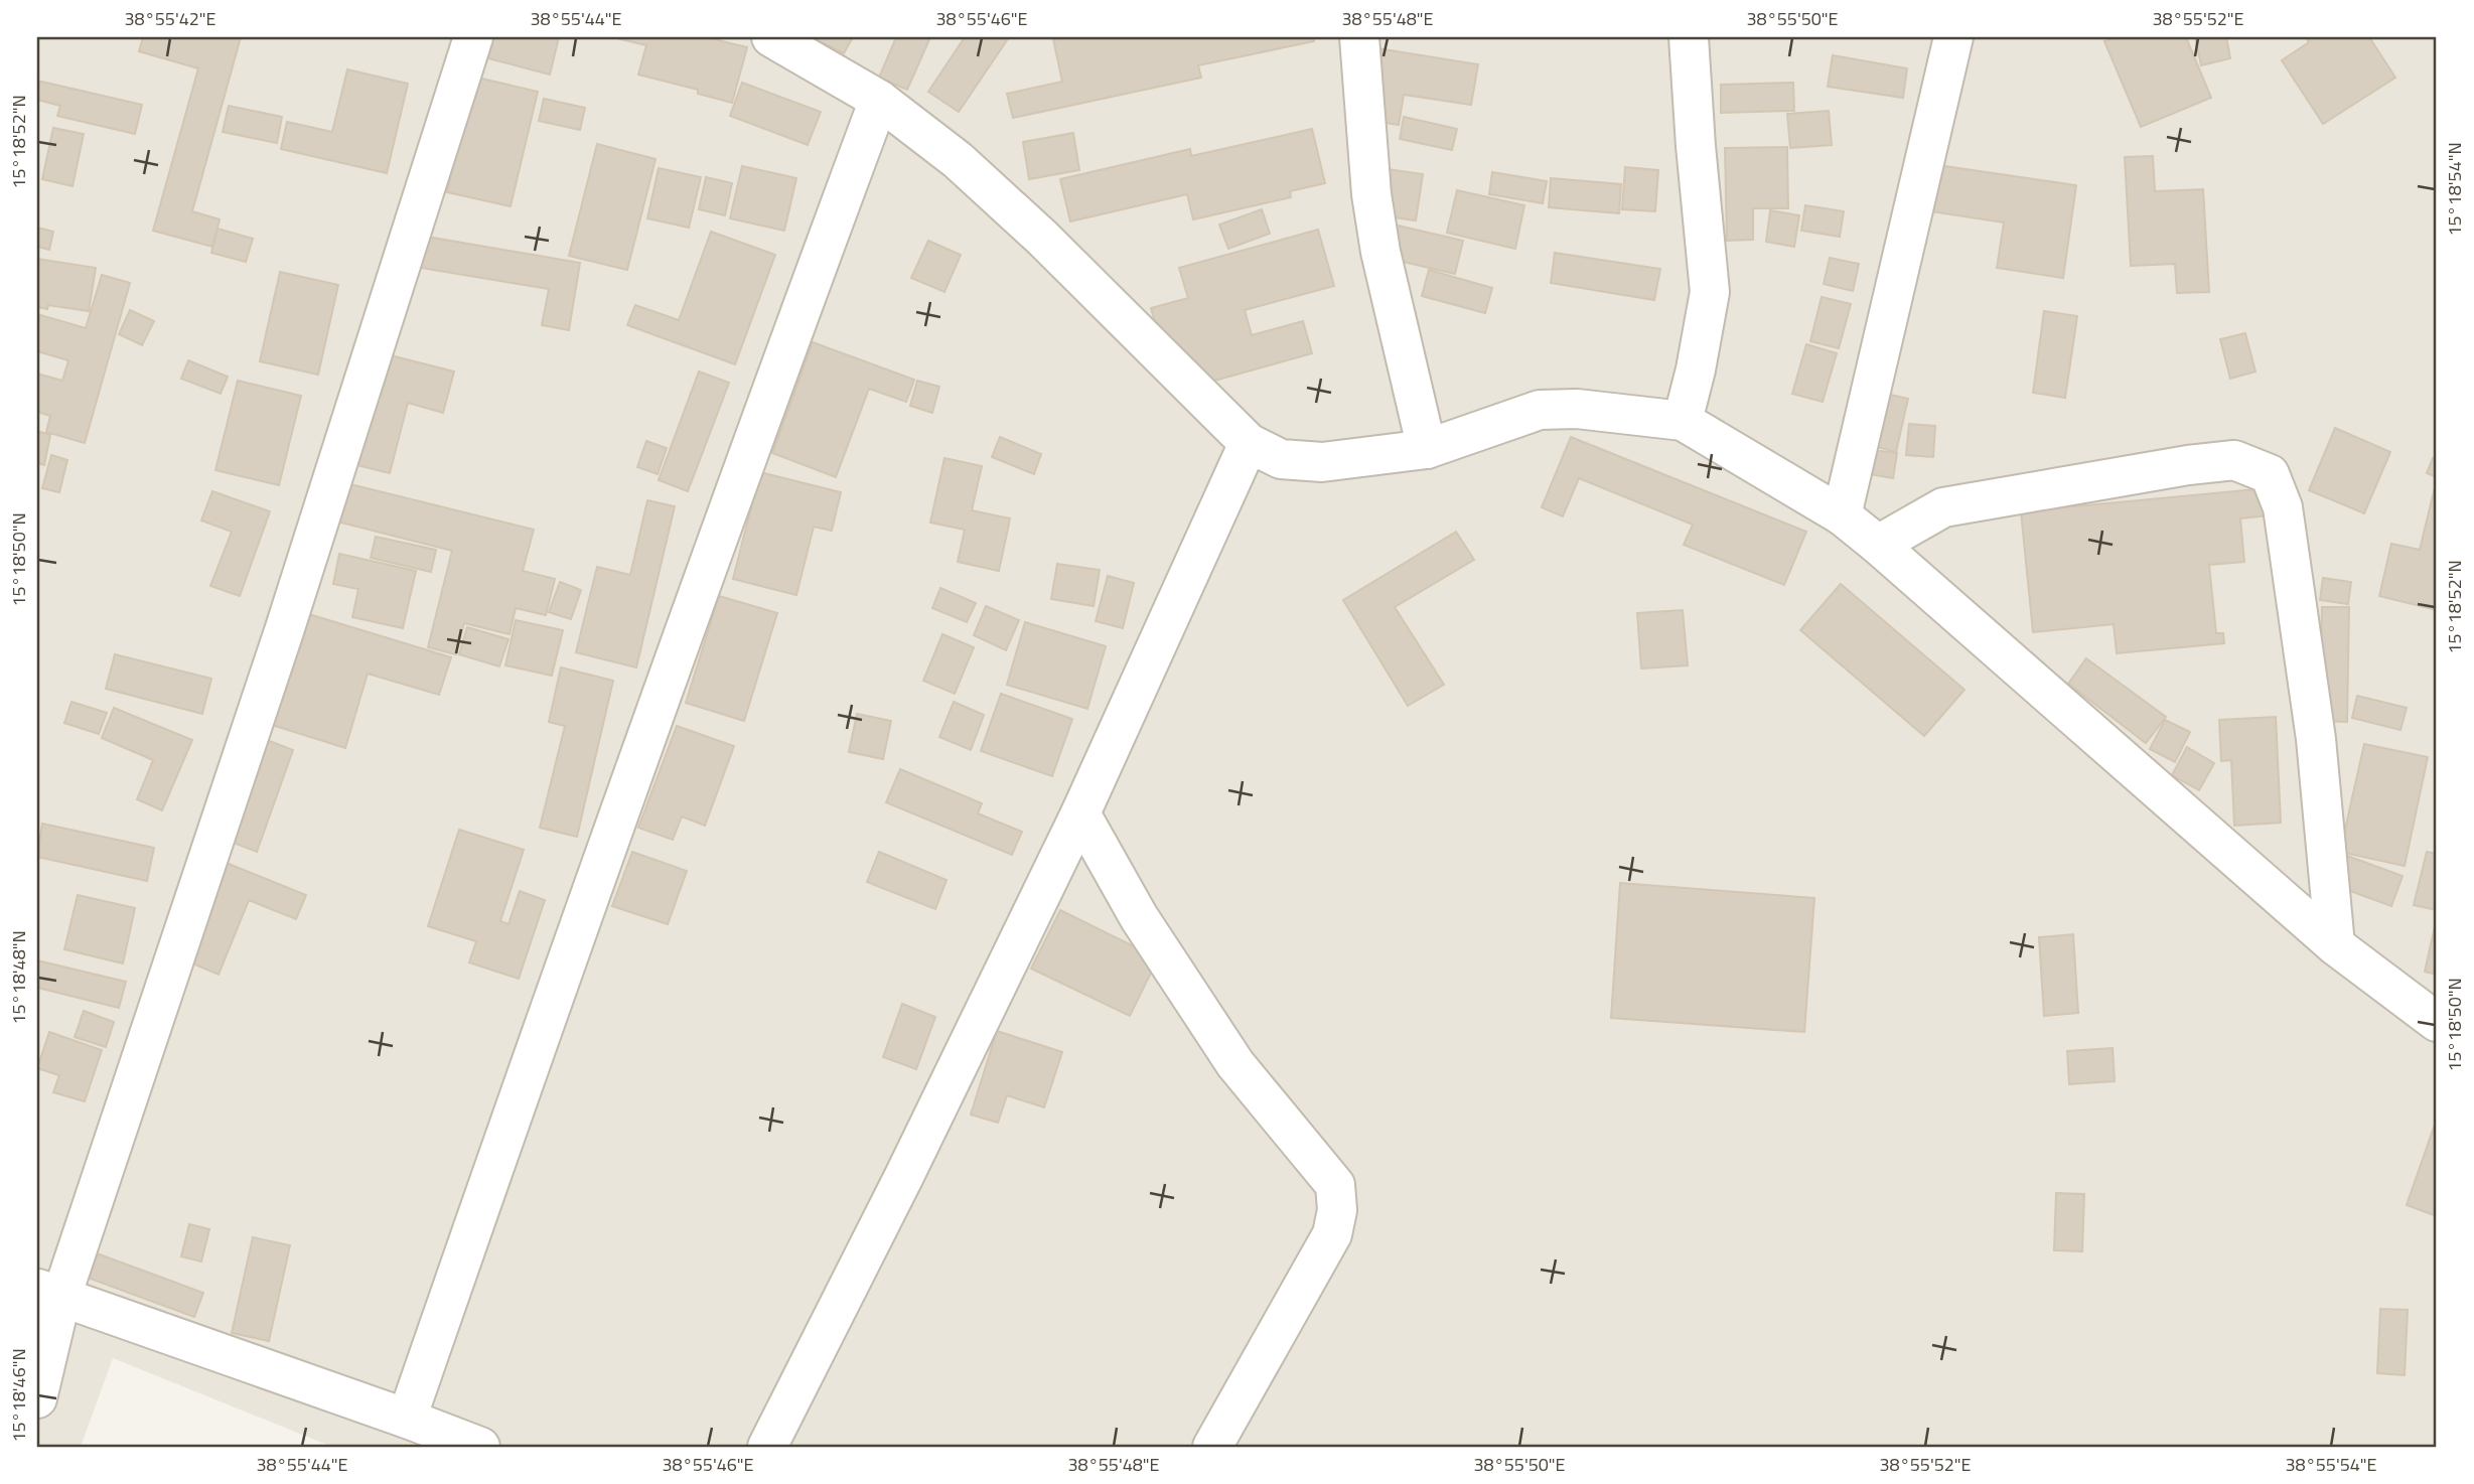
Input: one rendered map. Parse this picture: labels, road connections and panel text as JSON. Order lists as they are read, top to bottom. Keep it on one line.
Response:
{"coordinates":["38°55'42\"E","38°55'44\"E","38°55'46\"E","38°55'48\"E","38°55'50\"E","38°55'52\"E","15°18'52\"N","15°18'54\"N","15°18'50\"N","15°18'48\"N","15°18'46\"N","38°55'54\"E"]}
